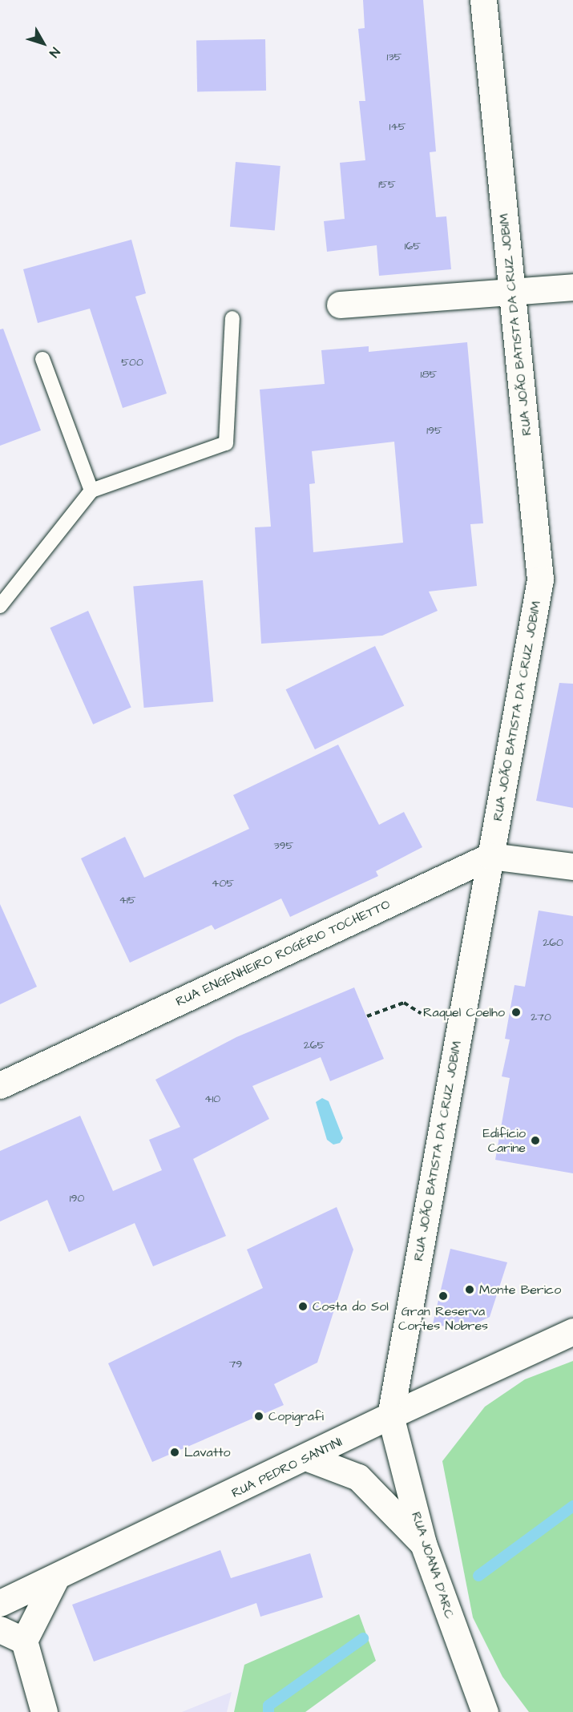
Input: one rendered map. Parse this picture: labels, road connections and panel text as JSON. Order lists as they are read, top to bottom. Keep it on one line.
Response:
{"streets":{"street":["RUA JOÃO BATISTA DA CRUZ JOBIM","RUA ENGENHEIRO ROGÉRIO TOCHETTO","RUA PEDRO SANTINI","RUA JOANA D'ARC"]},"crossings":[["RUA JOÃO BATISTA DA CRUZ JOBIM","RUA ENGENHEIRO ROGÉRIO TOCHETTO"],["RUA JOÃO BATISTA DA CRUZ JOBIM","RUA PEDRO SANTINI"],["RUA JOÃO BATISTA DA CRUZ JOBIM","RUA JOANA D'ARC"],["RUA PEDRO SANTINI","RUA JOANA D'ARC"]],"places":["Raquel Coelho","Edifício Carine","Monte Berico","Gran Reserva Cortes Nobres","Costa do Sol","Copigrafi","Lavatto"],"house_numbers":["135","145","155","165","500","185","195","395","405","415","260","270","265","410","190","79"],"north":"bottom right"}
